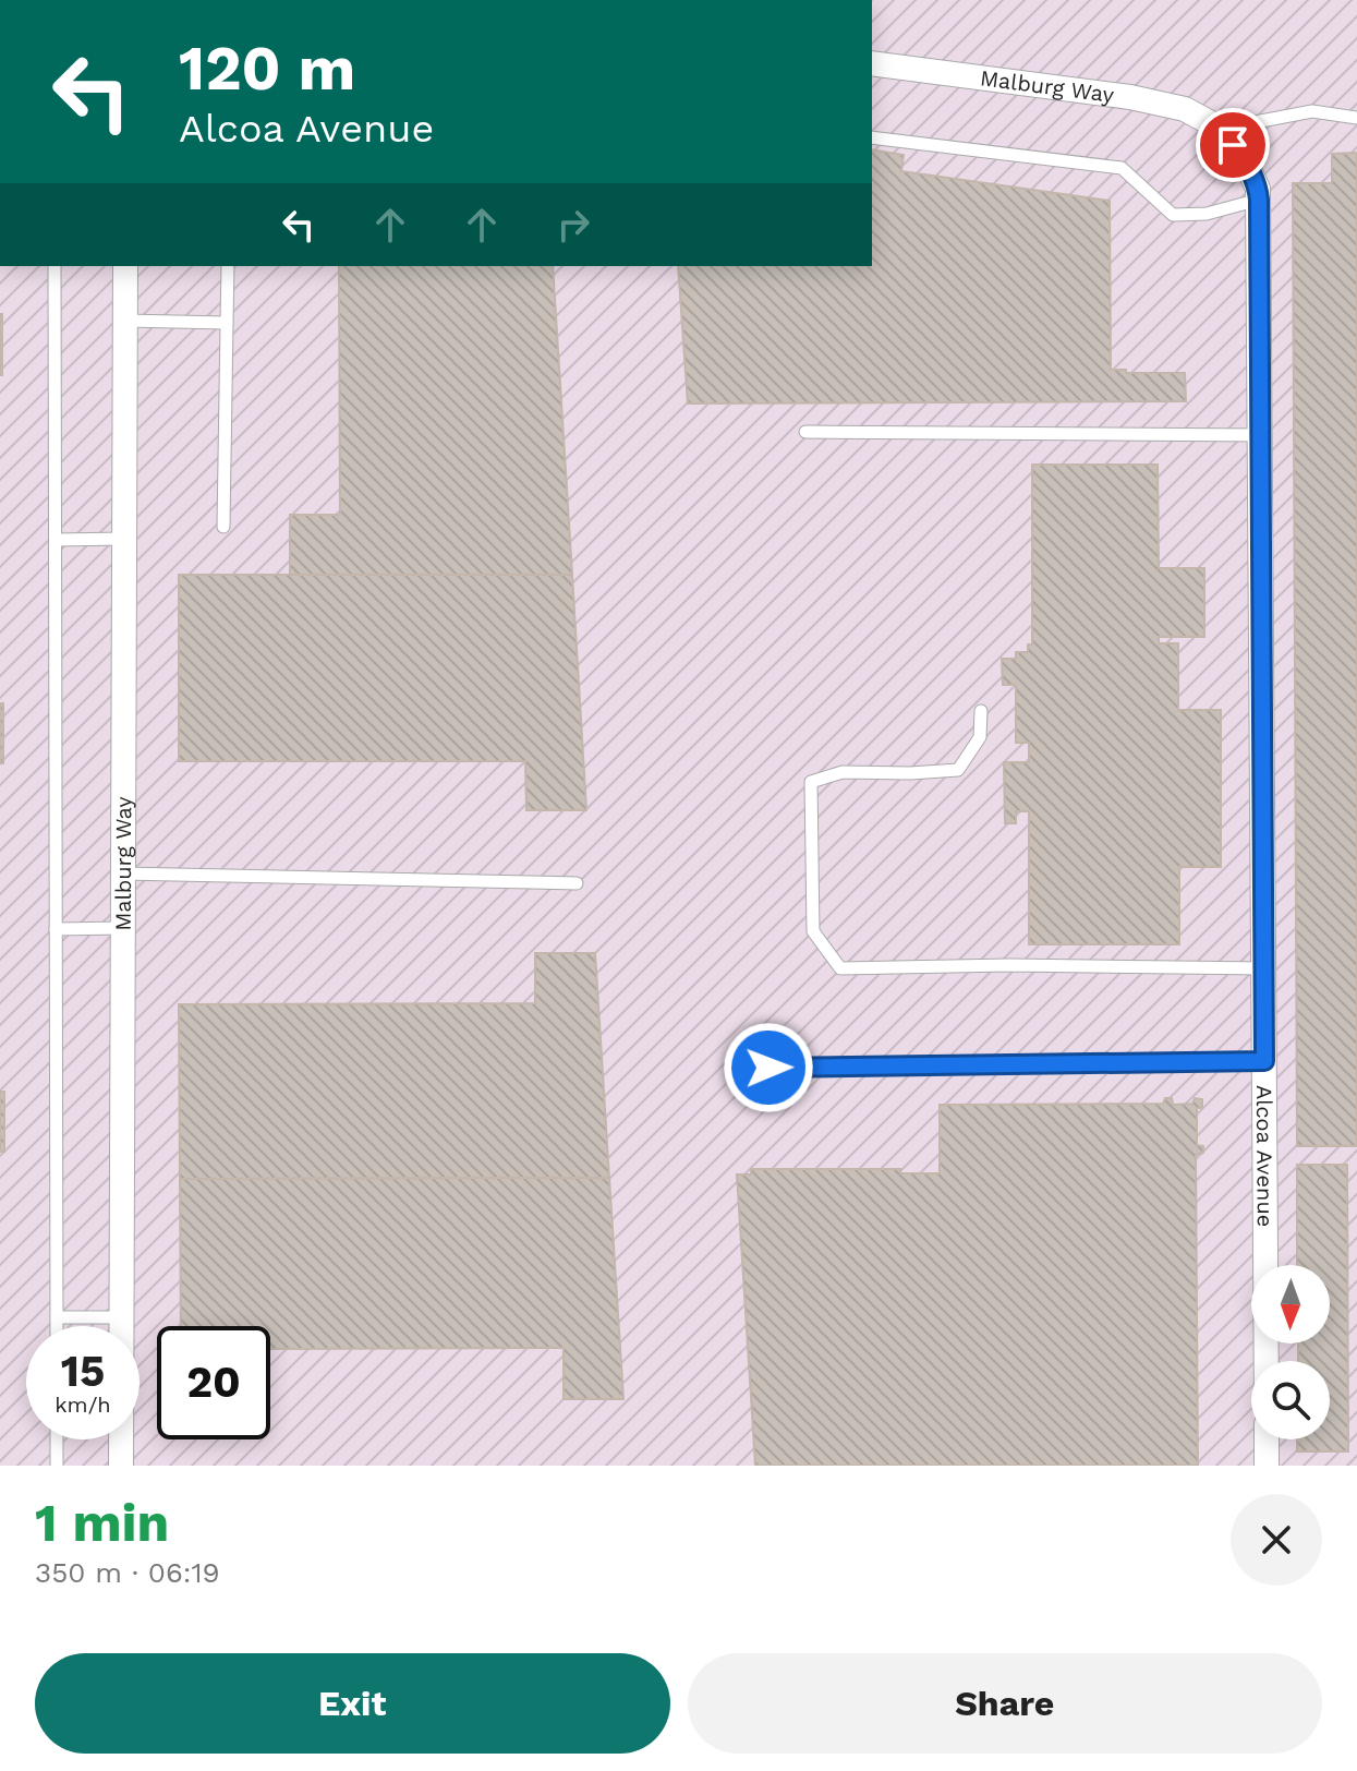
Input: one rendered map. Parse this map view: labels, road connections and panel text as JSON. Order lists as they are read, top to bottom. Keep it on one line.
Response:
{"streets":{"street":["Malburg Way","Alcoa Avenue"]},"crossings":[["Malburg Way","Alcoa Avenue"]],"north":"bottom","page":{"turn":["120 m","Alcoa Avenue"],"speed":"15 km/h","limit":"20","heading":["1 min","350 m · 06:19"],"buttons":["Exit","Share"]}}
